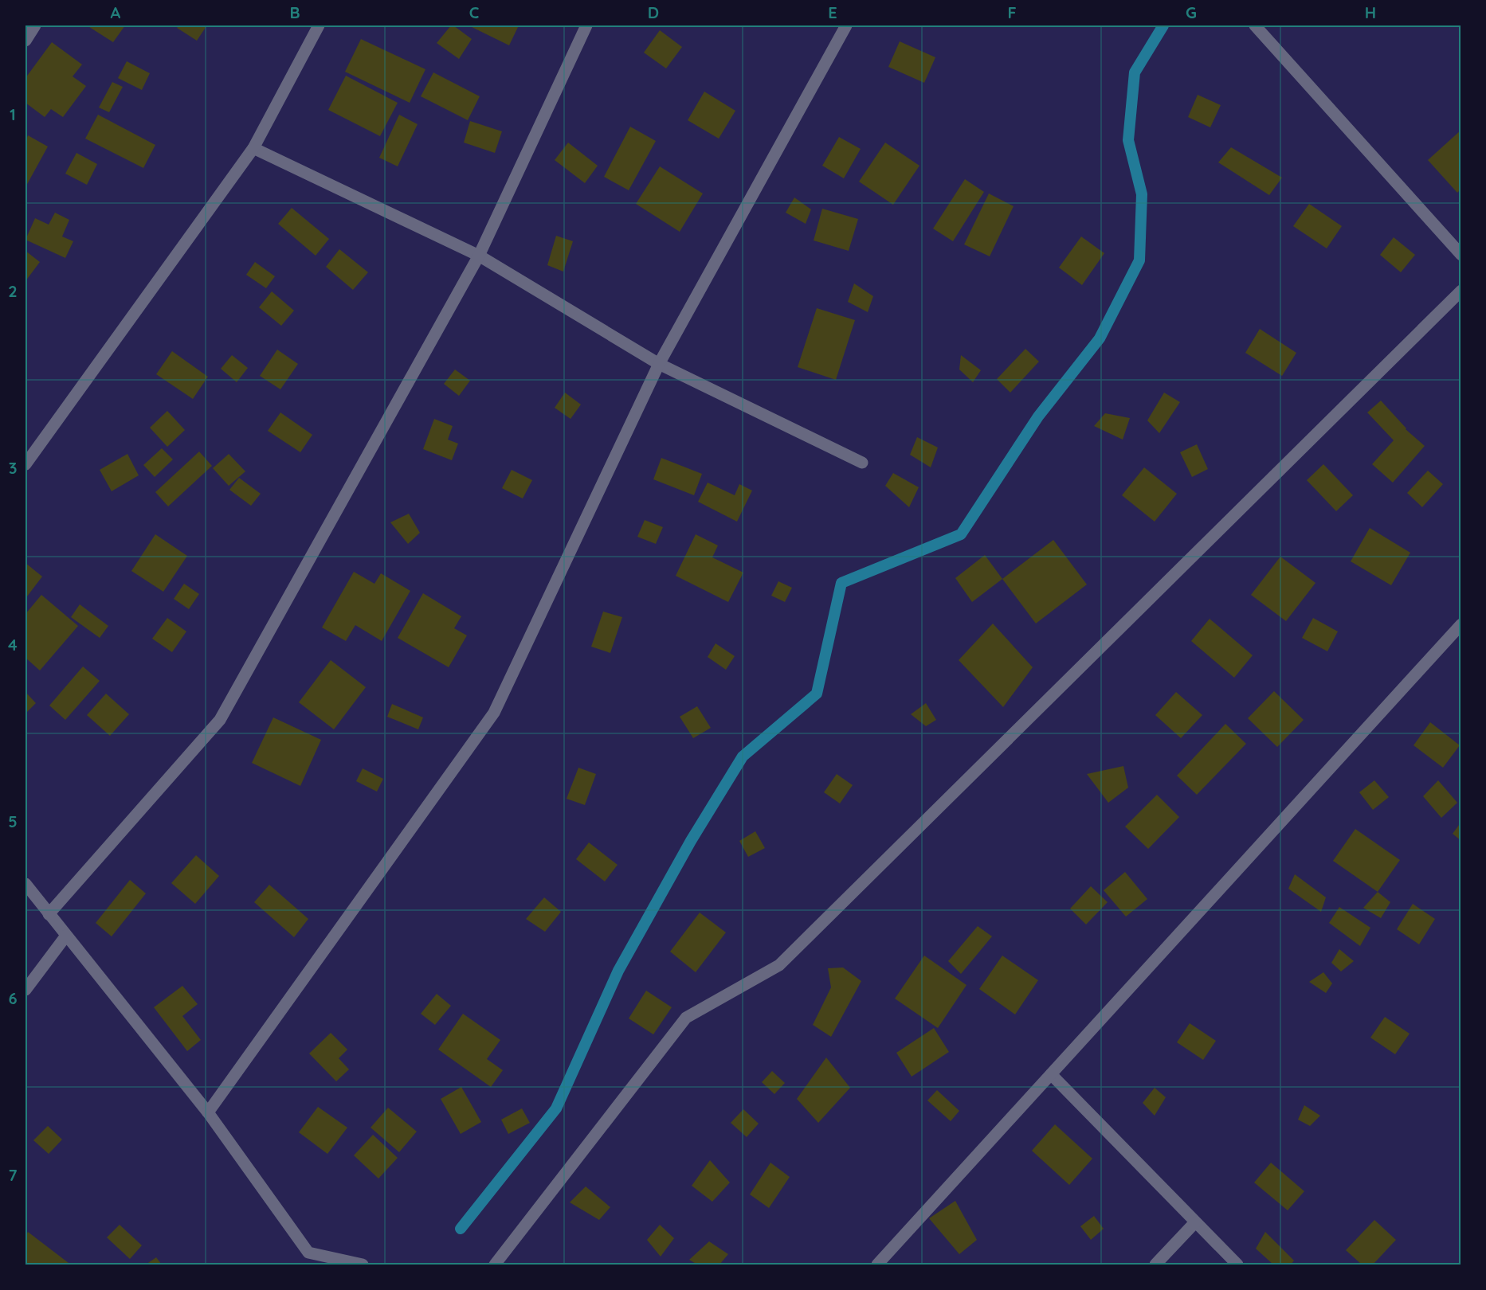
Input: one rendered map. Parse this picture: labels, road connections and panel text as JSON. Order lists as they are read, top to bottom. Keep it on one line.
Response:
{"grid":{"columns":["A","B","C","D","E","F","G","H"],"rows":["1","2","3","4","5","6","7"]}}
